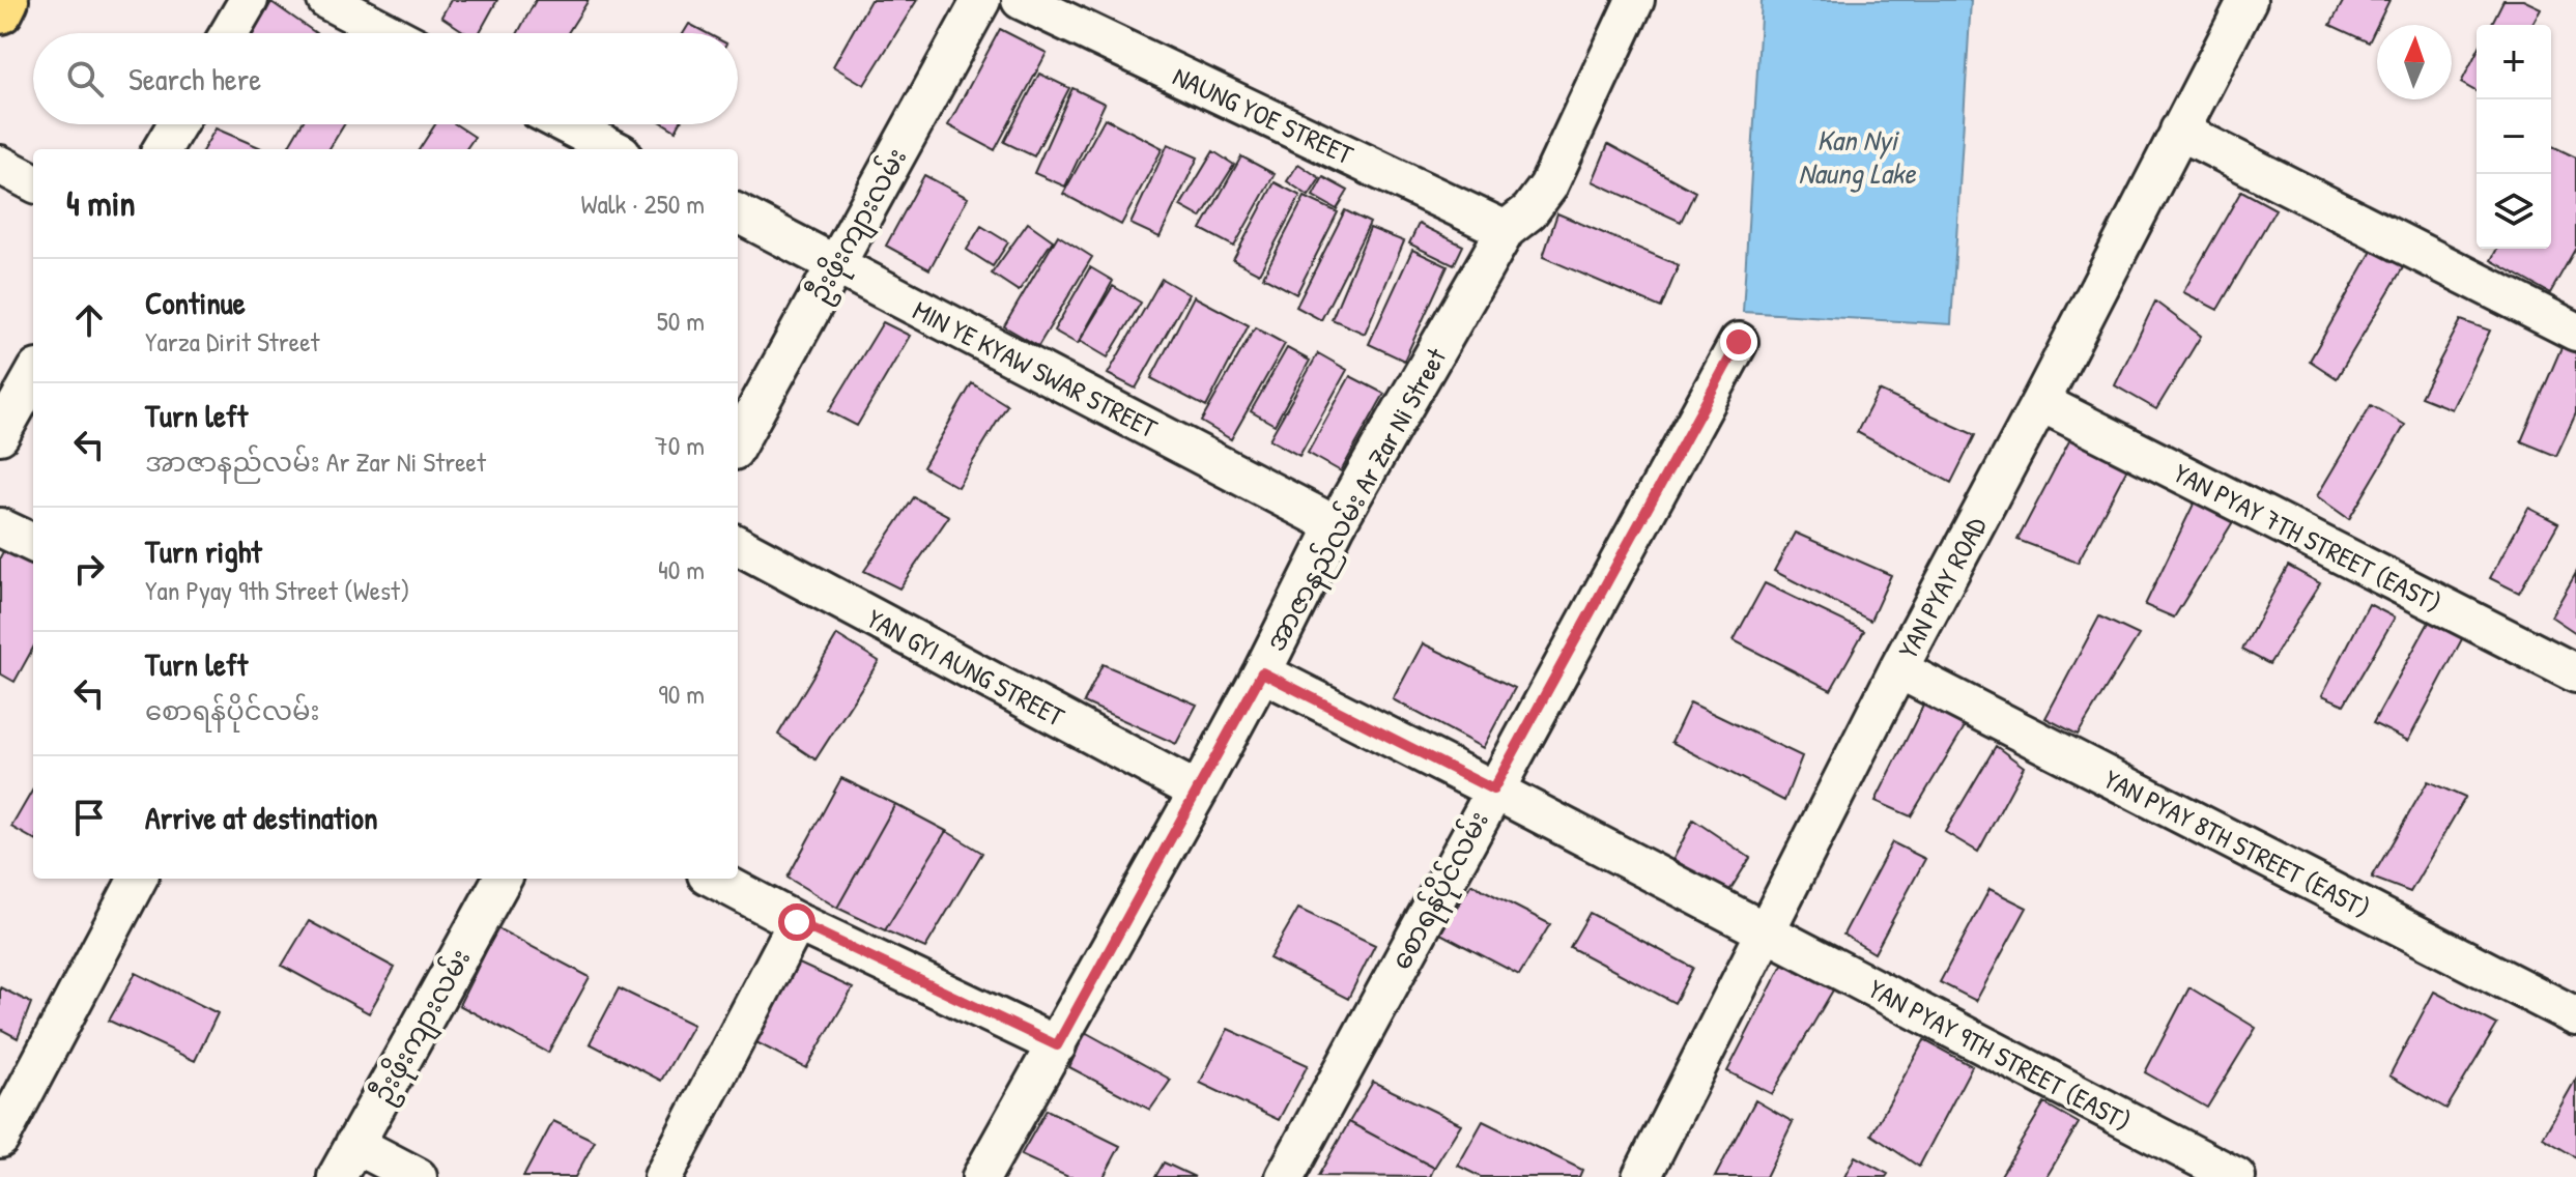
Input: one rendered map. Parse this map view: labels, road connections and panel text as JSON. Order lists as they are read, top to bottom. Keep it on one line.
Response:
{"streets":{"street":["NAUNG YOE STREET","ဦးဖိုးကျားလမ်း","MIN YE KYAW SWAR STREET","အာဇာနည်လမ်း Ar Zar Ni Street","YAN PYAY 7TH STREET (EAST)","YAN PYAY ROAD","YAN GYI AUNG STREET","YAN PYAY 8TH STREET (EAST)","စောရန်ပိုင်လမ်း","YAN PYAY 9TH STREET (EAST)"]},"crossings":[["NAUNG YOE STREET","အာဇာနည်လမ်း Ar Zar Ni Street"],["ဦးဖိုးကျားလမ်း","MIN YE KYAW SWAR STREET"],["MIN YE KYAW SWAR STREET","အာဇာနည်လမ်း Ar Zar Ni Street"],["အာဇာနည်လမ်း Ar Zar Ni Street","YAN GYI AUNG STREET"],["အာဇာနည်လမ်း Ar Zar Ni Street","YAN PYAY 9TH STREET (EAST)"],["YAN PYAY 7TH STREET (EAST)","YAN PYAY ROAD"],["YAN PYAY ROAD","YAN PYAY 8TH STREET (EAST)"],["YAN PYAY ROAD","YAN PYAY 9TH STREET (EAST)"],["စောရန်ပိုင်လမ်း","YAN PYAY 9TH STREET (EAST)"]],"water":["Kan Nyi Naung Lake"],"north":"top","page":{"map_buttons":["+","−"],"search":"Search here","heading":["4 min","Walk · 250 m"],"list":[["Continue","Yarza Dirit Street","50 m"],["Turn left","အာဇာနည်လမ်း Ar Zar Ni Street","70 m"],["Turn right","Yan Pyay 9th Street (West)","40 m"],["Turn left","စောရန်ပိုင်လမ်း","90 m"],"Arrive at destination"]}}
